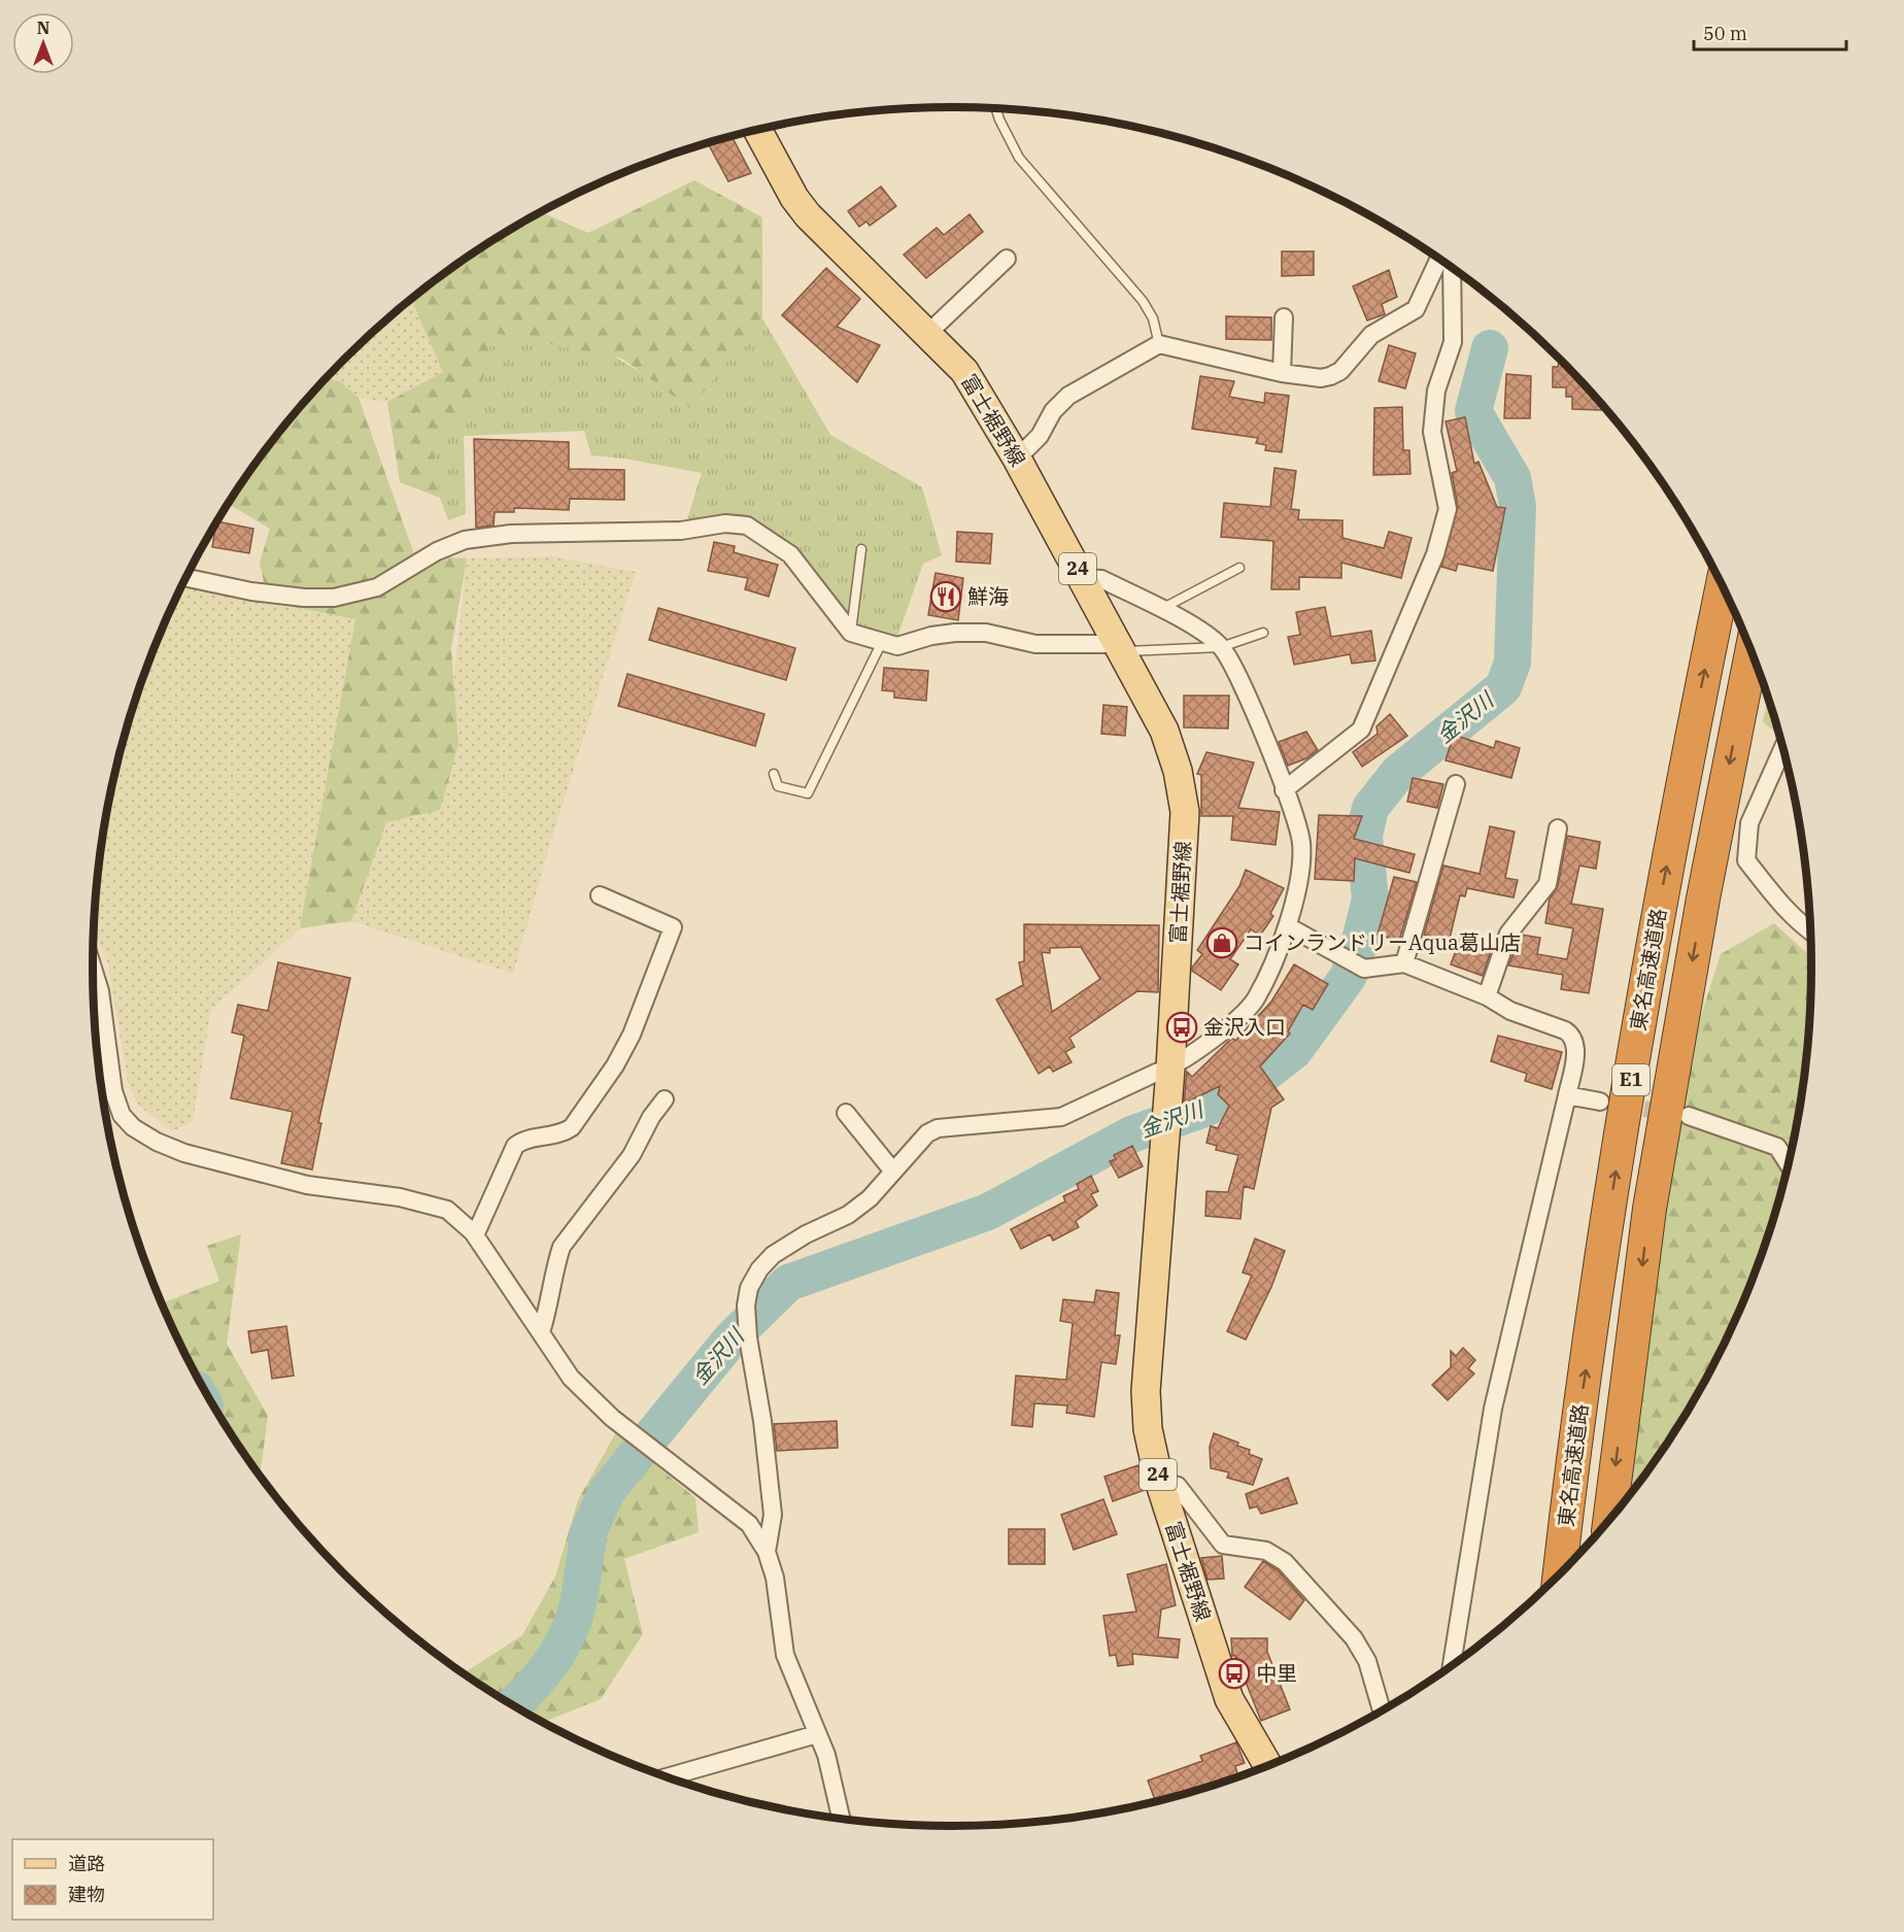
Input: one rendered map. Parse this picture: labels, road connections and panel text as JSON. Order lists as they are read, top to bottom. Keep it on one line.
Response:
{"streets":{"highway":["東名高速道路","E1"],"main road":["富士裾野線","24"]},"water":["金沢川"],"places":{"restaurant":["鮮海"],"shop":["コインランドリーAqua葛山店"],"bus stop":["金沢入口","中里"]},"legend":["道路","建物"],"scale_bar":"50 m","north":"top"}
